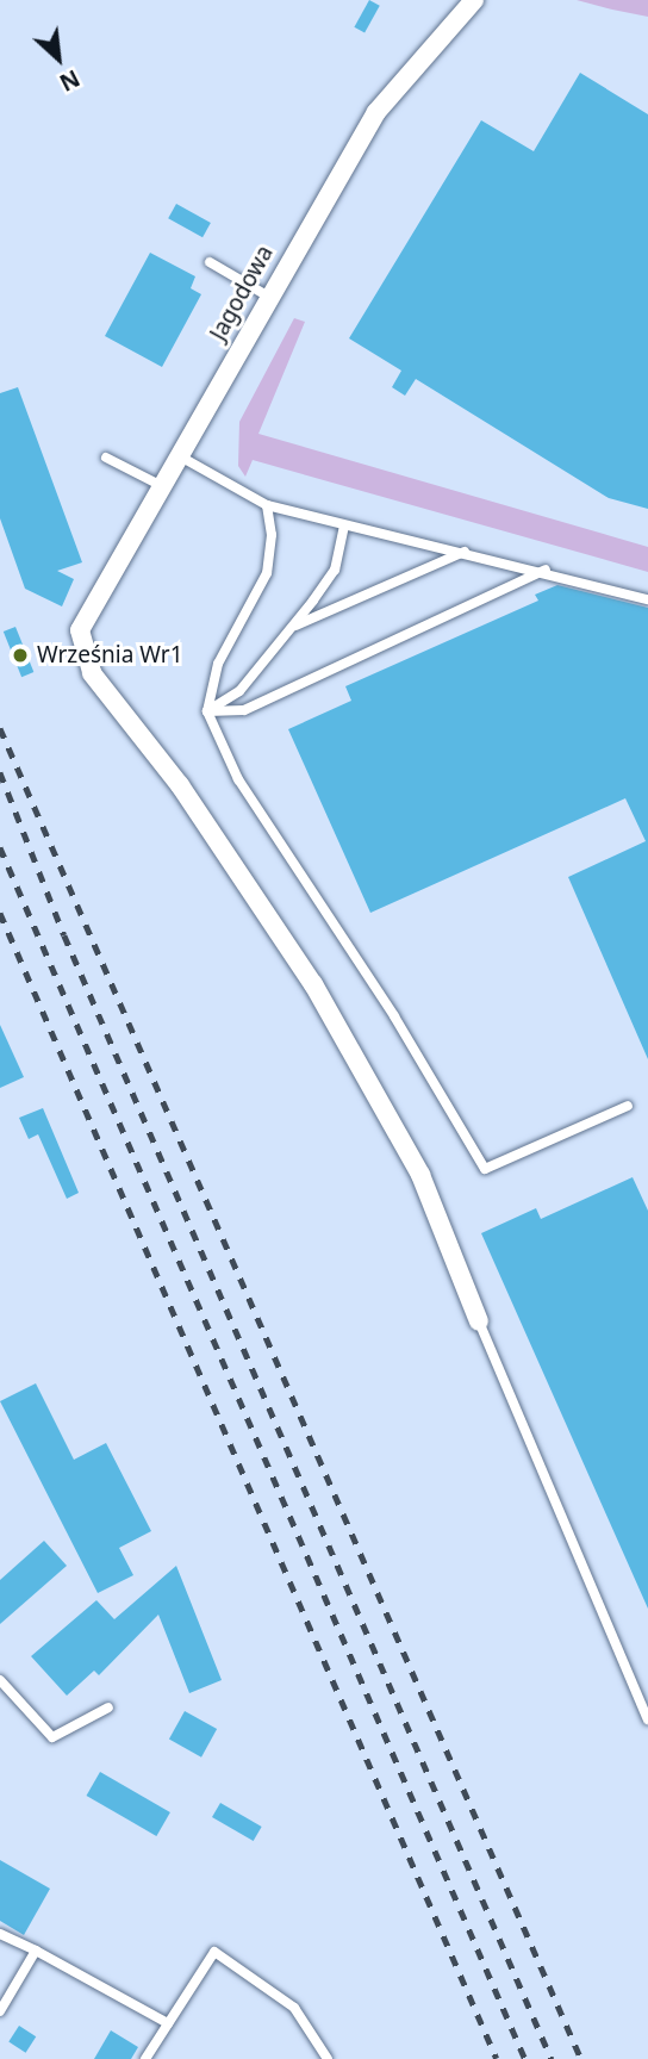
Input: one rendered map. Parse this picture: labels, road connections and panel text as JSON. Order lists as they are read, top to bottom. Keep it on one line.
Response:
{"streets":{"street":["Jagodowa"]},"places":["Września Wr1"],"north":"bottom right"}
